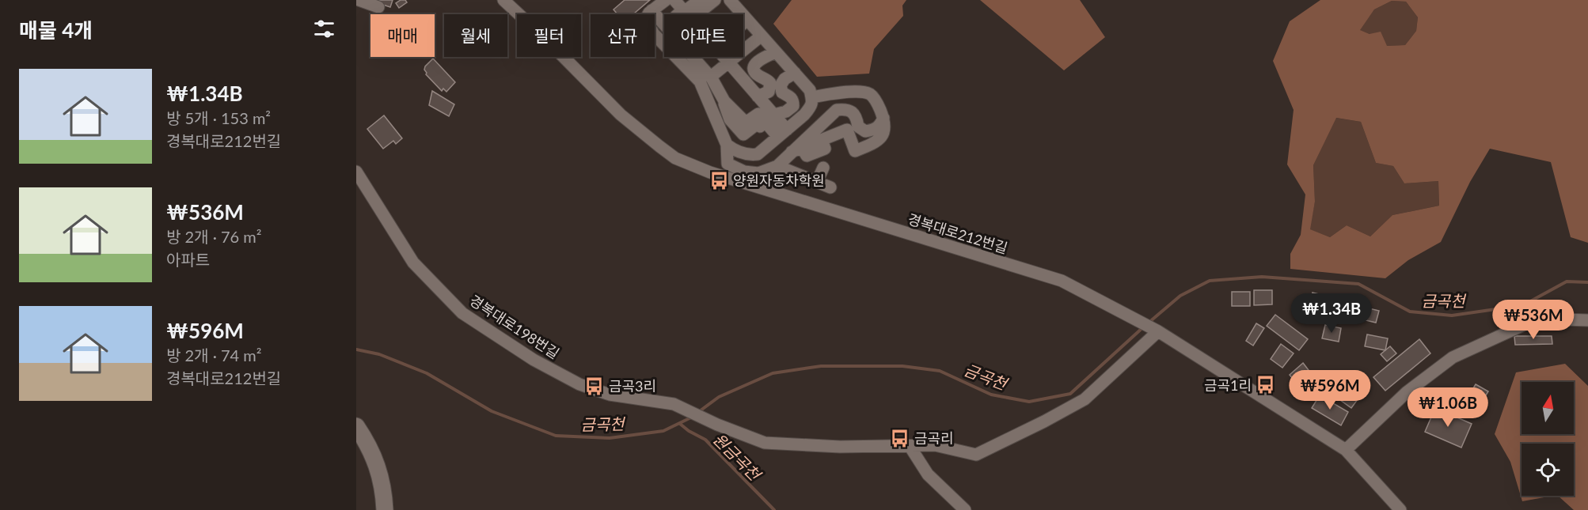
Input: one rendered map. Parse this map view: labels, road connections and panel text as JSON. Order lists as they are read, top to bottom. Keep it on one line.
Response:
{"streets":{"street":["경복대로212번길","경복대로198번길"]},"crossings":[["경복대로212번길","경복대로198번길"]],"water":["금곡천","원금곡천"],"places":{"bus stop":["양원자동차학원","금곡1리","금곡3리","금곡리"]},"north":"top","page":{"heading":"매물 4개","chip":["매매","월세","필터","신규","아파트"],"list":[{"name":"₩1.34B","note":"방 5개 · 153 m² · 경복대로212번길"},{"name":"₩536M","note":"방 2개 · 76 m² · 아파트"},{"name":"₩596M","note":"방 2개 · 74 m² · 경복대로212번길"}],"price":["₩1.34B","₩536M","₩596M","₩1.06B"]}}
